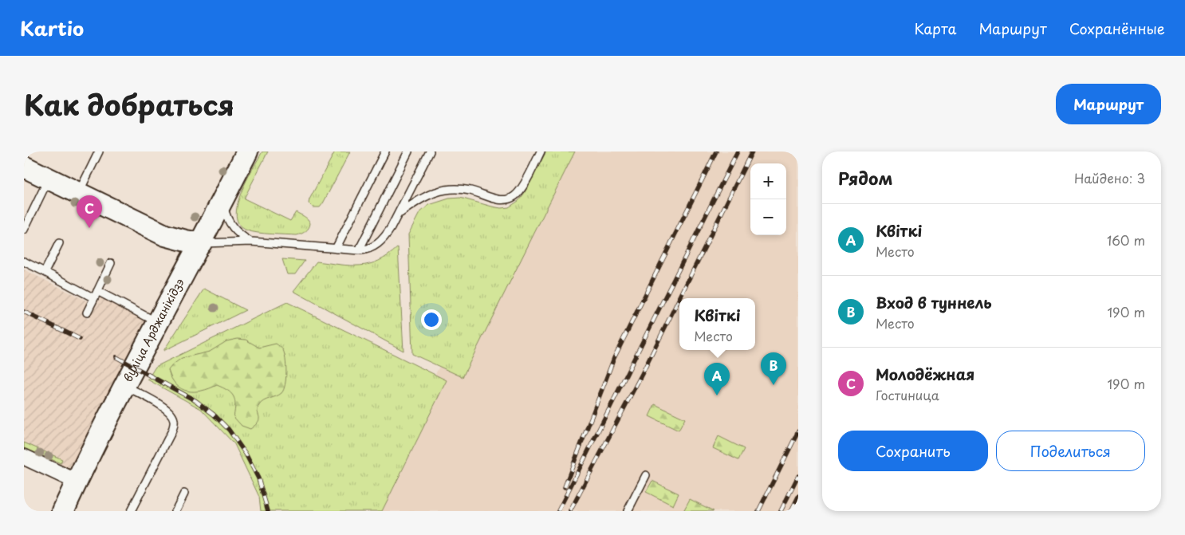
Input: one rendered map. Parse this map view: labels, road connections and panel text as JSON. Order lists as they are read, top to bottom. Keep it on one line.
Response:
{"streets":{"main road":["вуліца Арджанікідзэ"]},"page":{"header":"Kartio","nav":["Карта","Маршрут","Сохранённые"],"title":"Как добраться","buttons":["Маршрут",["Сохранить","Поделиться"]],"heading":["Рядом","Найдено: 3"],"map_buttons":["+","−"],"pins":["C","B","A"],"list":[{"mark":"A","name":"Квіткі","note":"Место","value":"160 m"},{"mark":"B","name":"Вход в туннель","note":"Место","value":"190 m"},{"mark":"C","name":"Молодёжная","note":"Гостиница","value":"190 m"}],"popup":["Квіткі","Место"]}}
